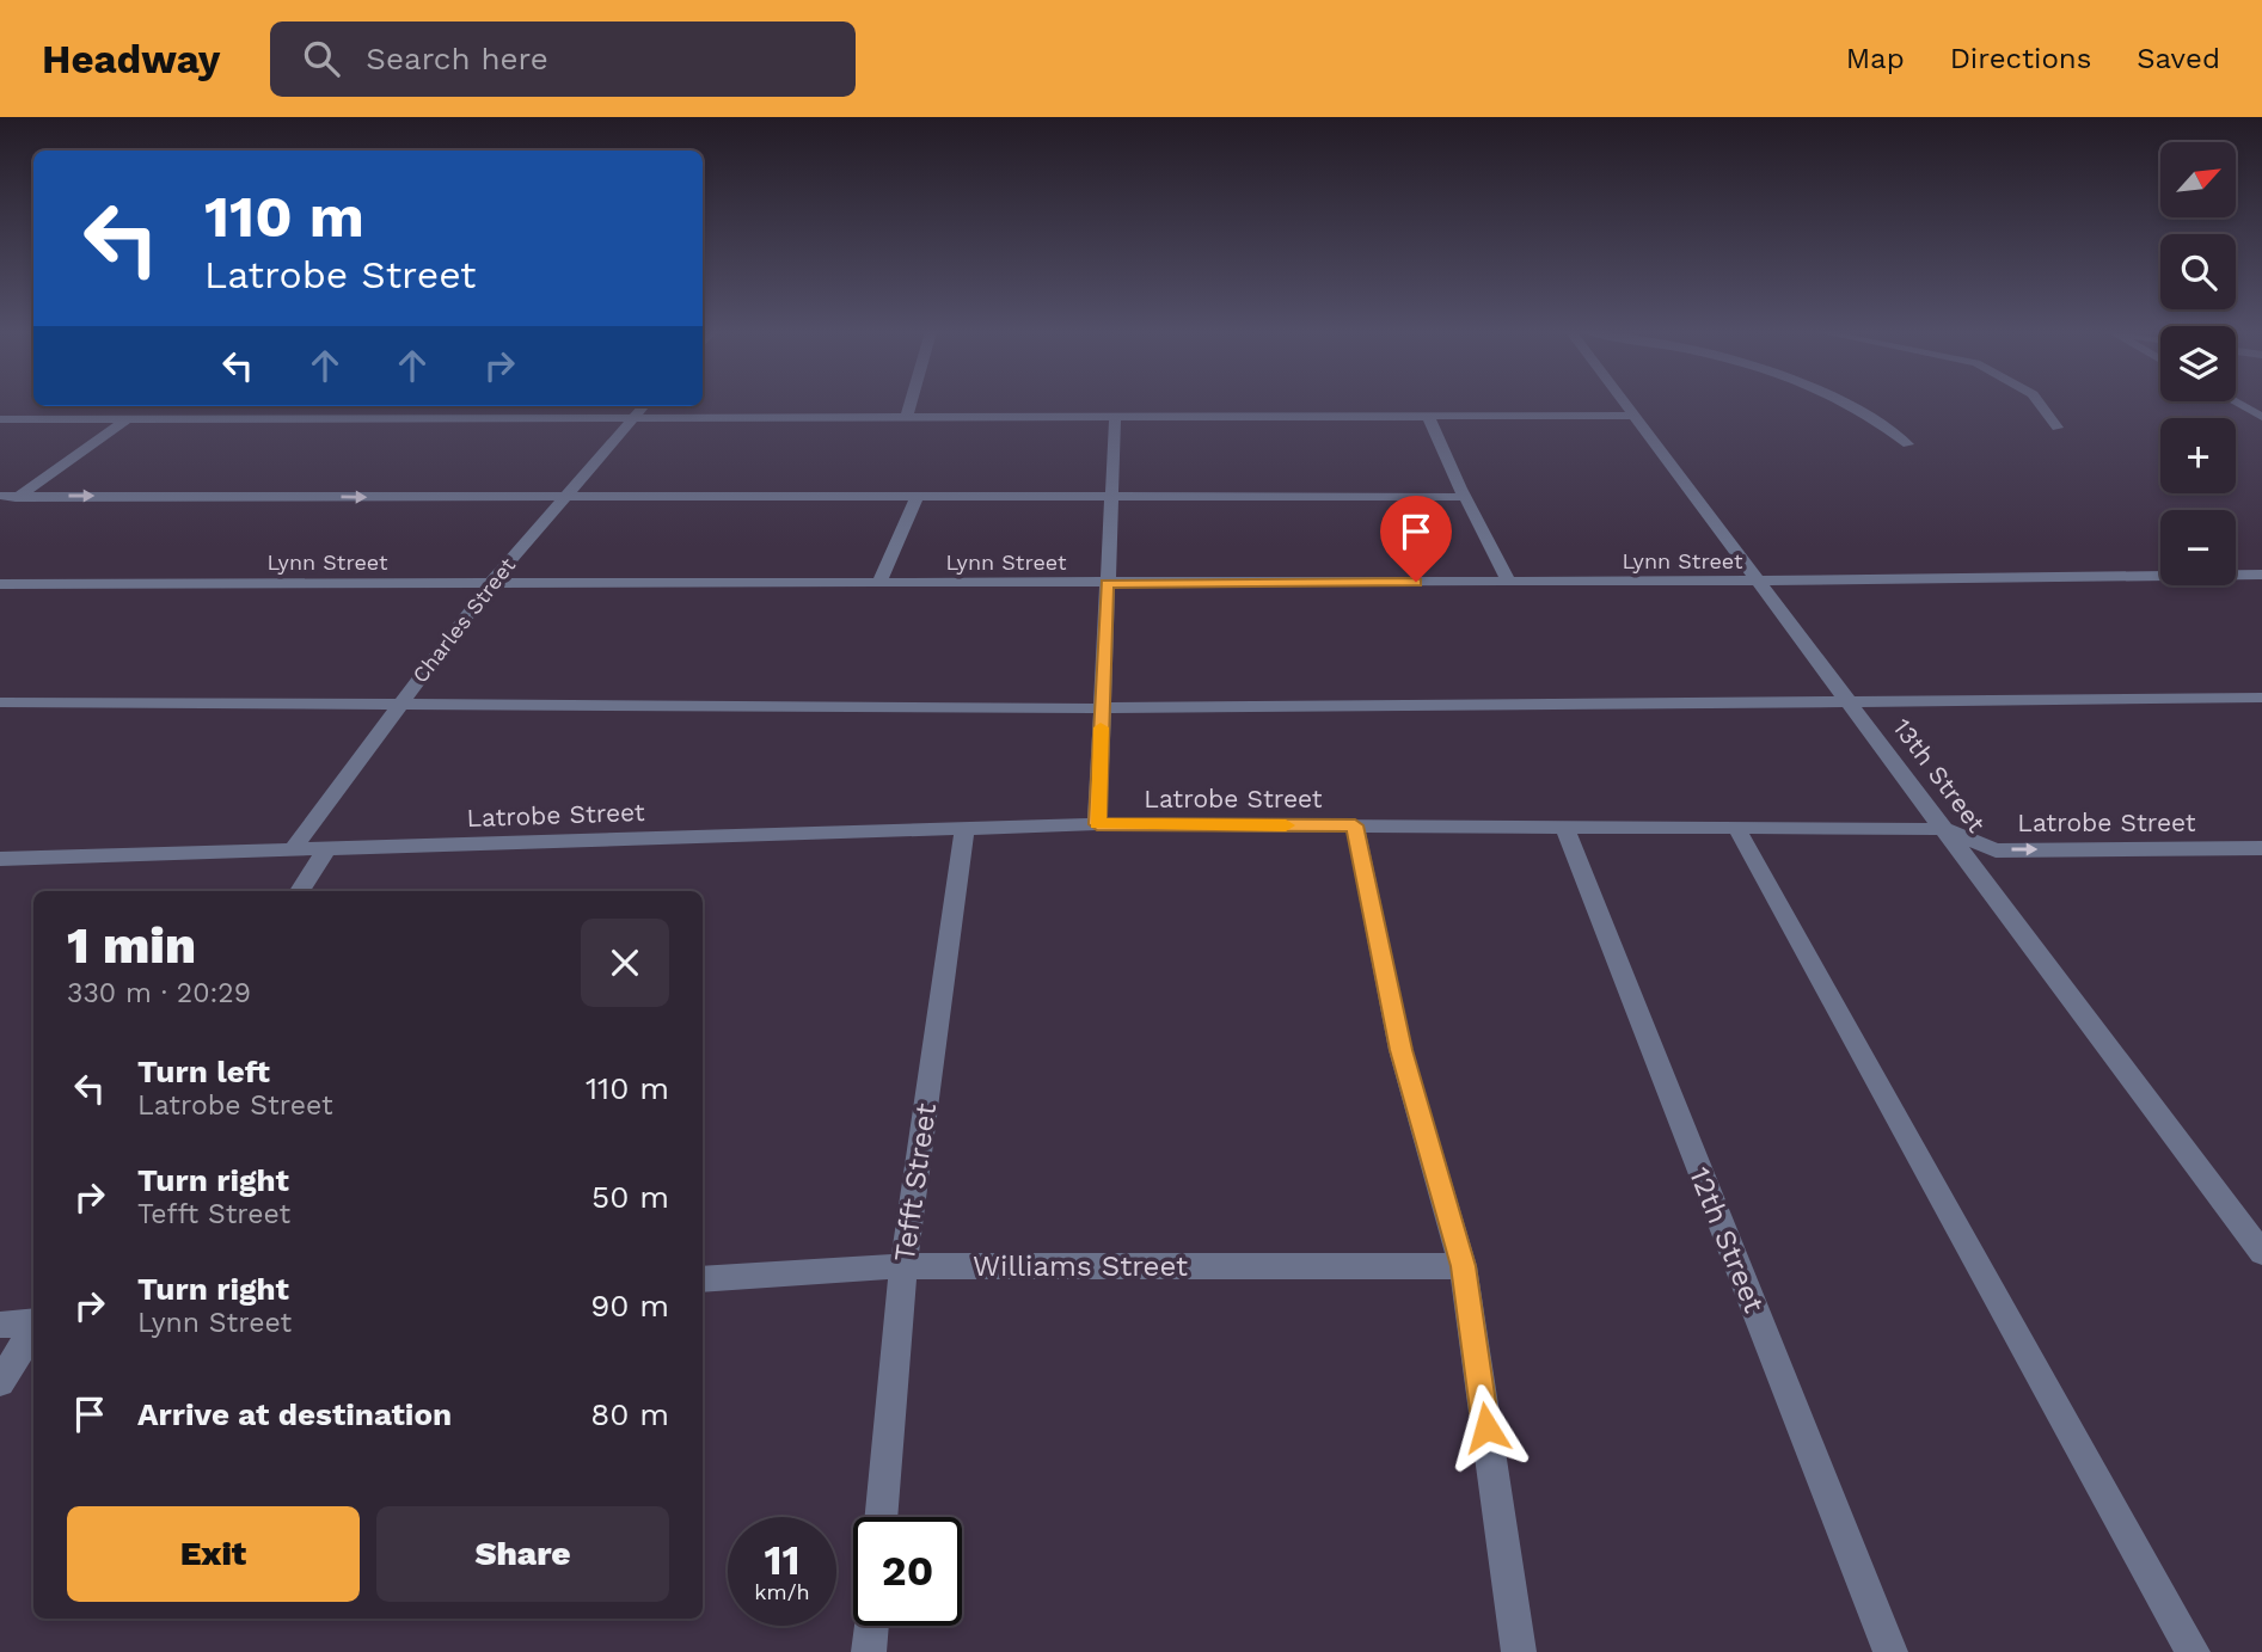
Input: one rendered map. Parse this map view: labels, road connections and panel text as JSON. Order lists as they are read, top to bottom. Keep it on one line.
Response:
{"streets":{"street":["Lynn Street","Charles Street","13th Street","Latrobe Street","Tefft Street","12th Street","Williams Street"]},"crossings":[["Lynn Street","Charles Street"],["Lynn Street","13th Street"],["Charles Street","Latrobe Street"],["13th Street","Latrobe Street"],["Latrobe Street","Tefft Street"],["Latrobe Street","12th Street"],["Tefft Street","Williams Street"]],"north":"top right","page":{"header":"Headway","search":"Search here","nav":["Map","Directions","Saved"],"map_buttons":["+","−"],"turn":["110 m","Latrobe Street"],"heading":["1 min","330 m · 20:29"],"list":[{"name":"Turn left","note":"Latrobe Street","value":"110 m"},{"name":"Turn right","note":"Tefft Street","value":"50 m"},{"name":"Turn right","note":"Lynn Street","value":"90 m"},{"name":"Arrive at destination","value":"80 m"}],"buttons":["Exit","Share"],"speed":"11 km/h","limit":"20"}}
